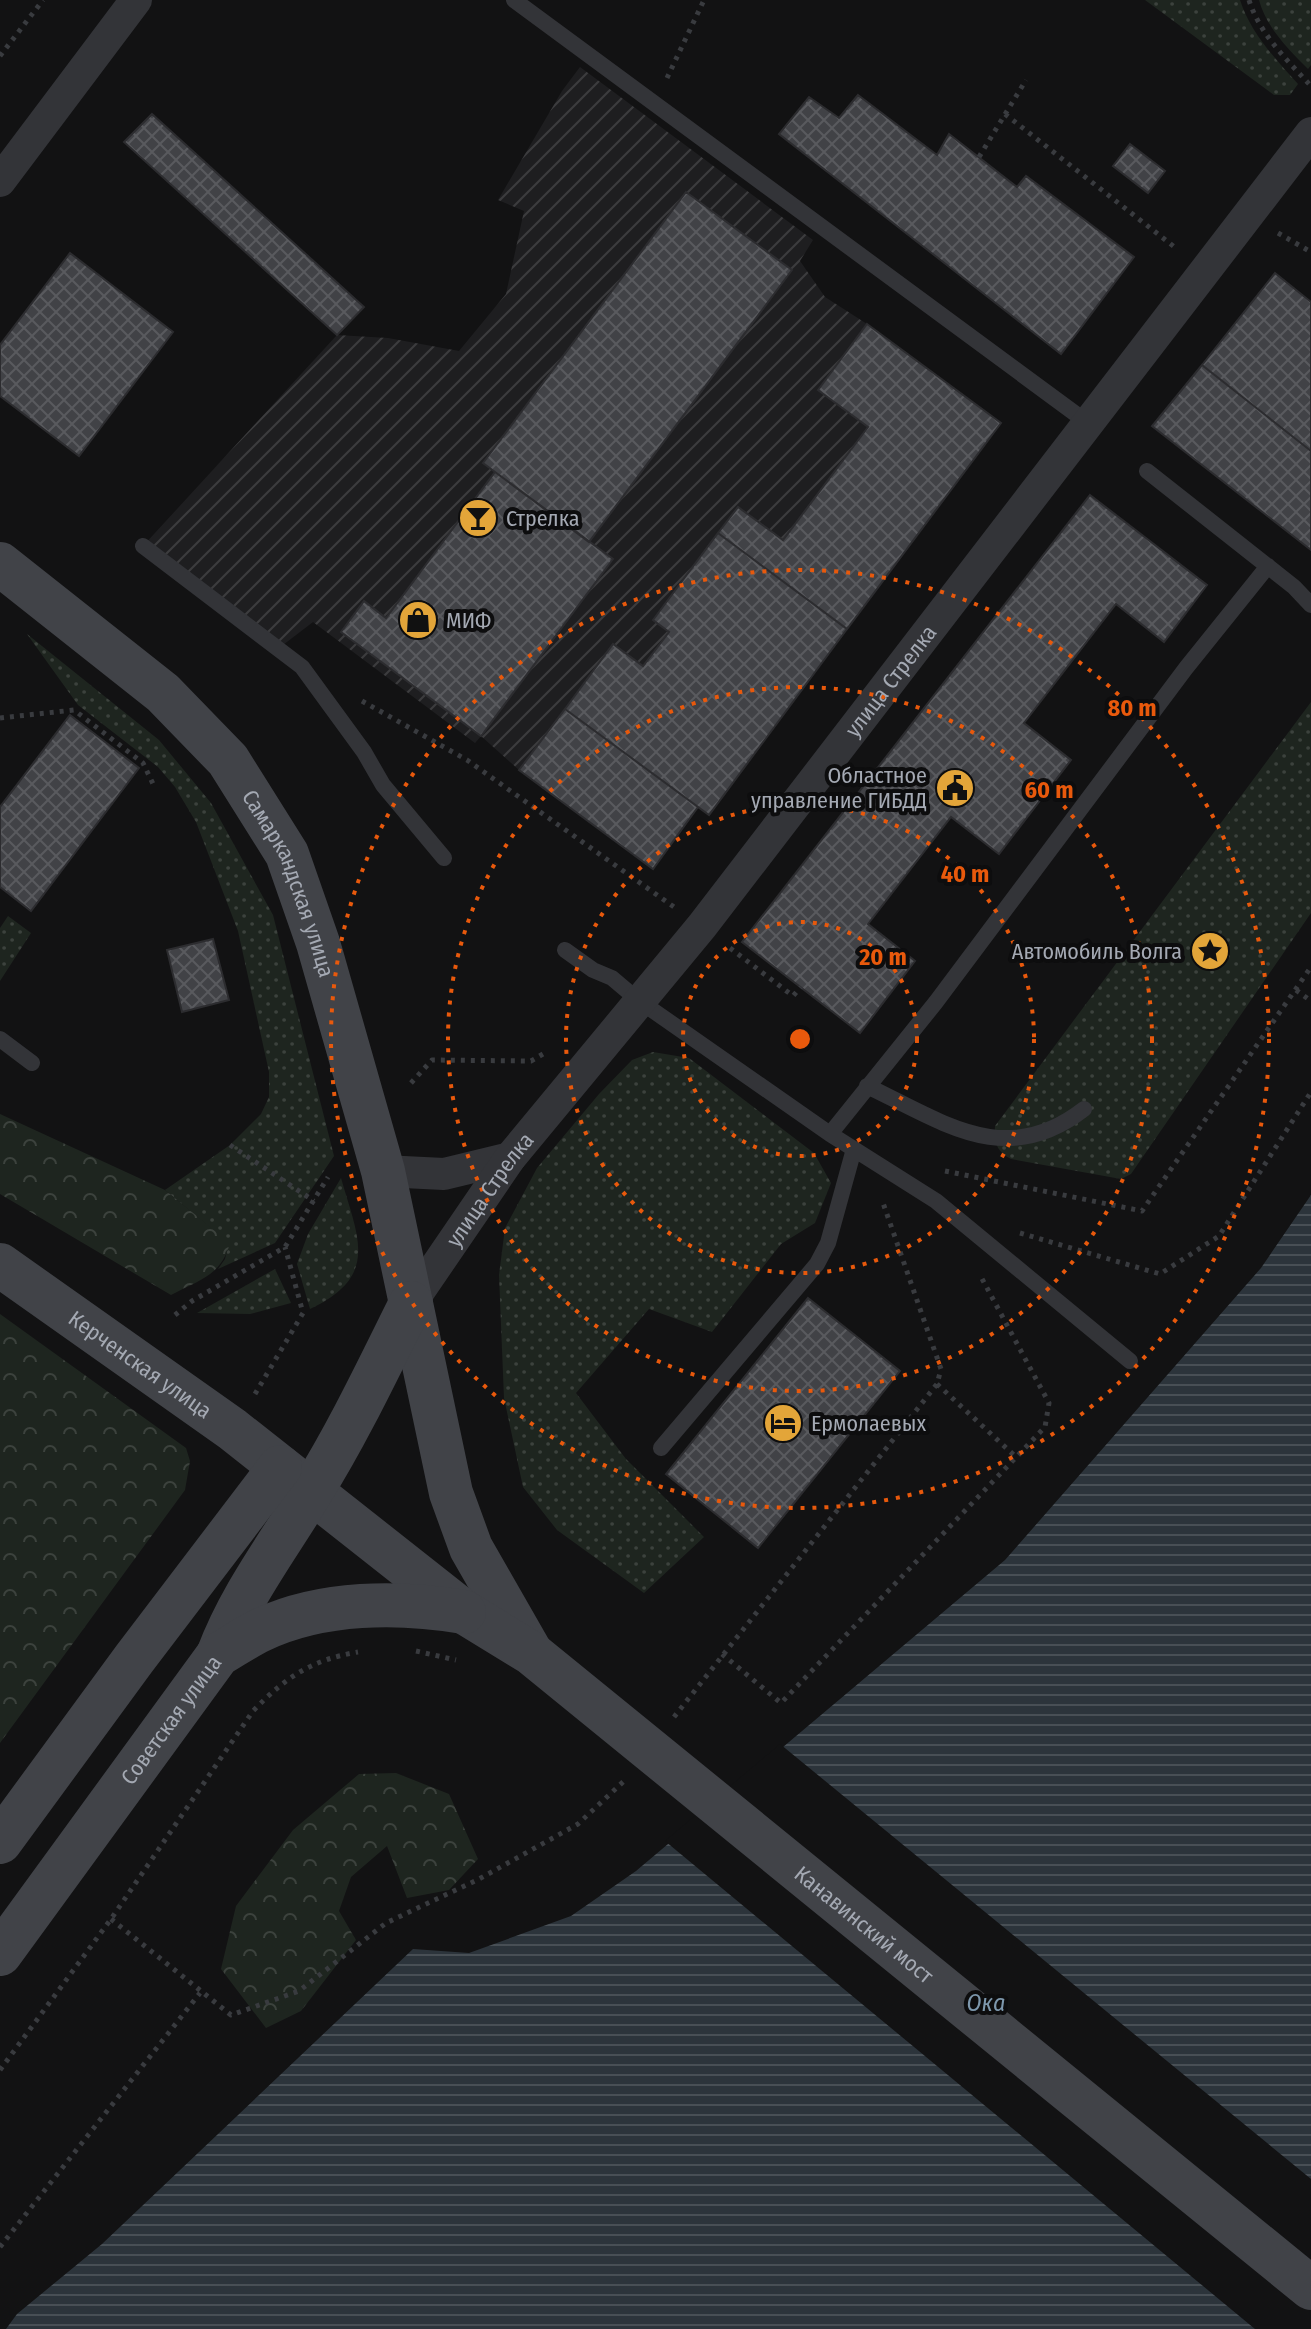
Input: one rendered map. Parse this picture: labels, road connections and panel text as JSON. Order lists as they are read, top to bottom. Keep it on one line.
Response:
{"streets":{"main road":["Самаркандская улица","Керченская улица","Советская улица","Канавинский мост"],"street":["улица Стрелка"]},"crossings":[["улица Стрелка","Самаркандская улица"],["Самаркандская улица","Керченская улица"],["Самаркандская улица","Канавинский мост"],["Керченская улица","Советская улица"],["Керченская улица","Канавинский мост"]],"water":["Ока"],"places":{"bar":["Стрелка"],"shop":["МИФ"],"public building":["Областное управление ГИБДД"],"place":["Автомобиль Волга"],"hotel":["Ермолаевых"]},"rings":["80 m","60 m","40 m","20 m"]}
